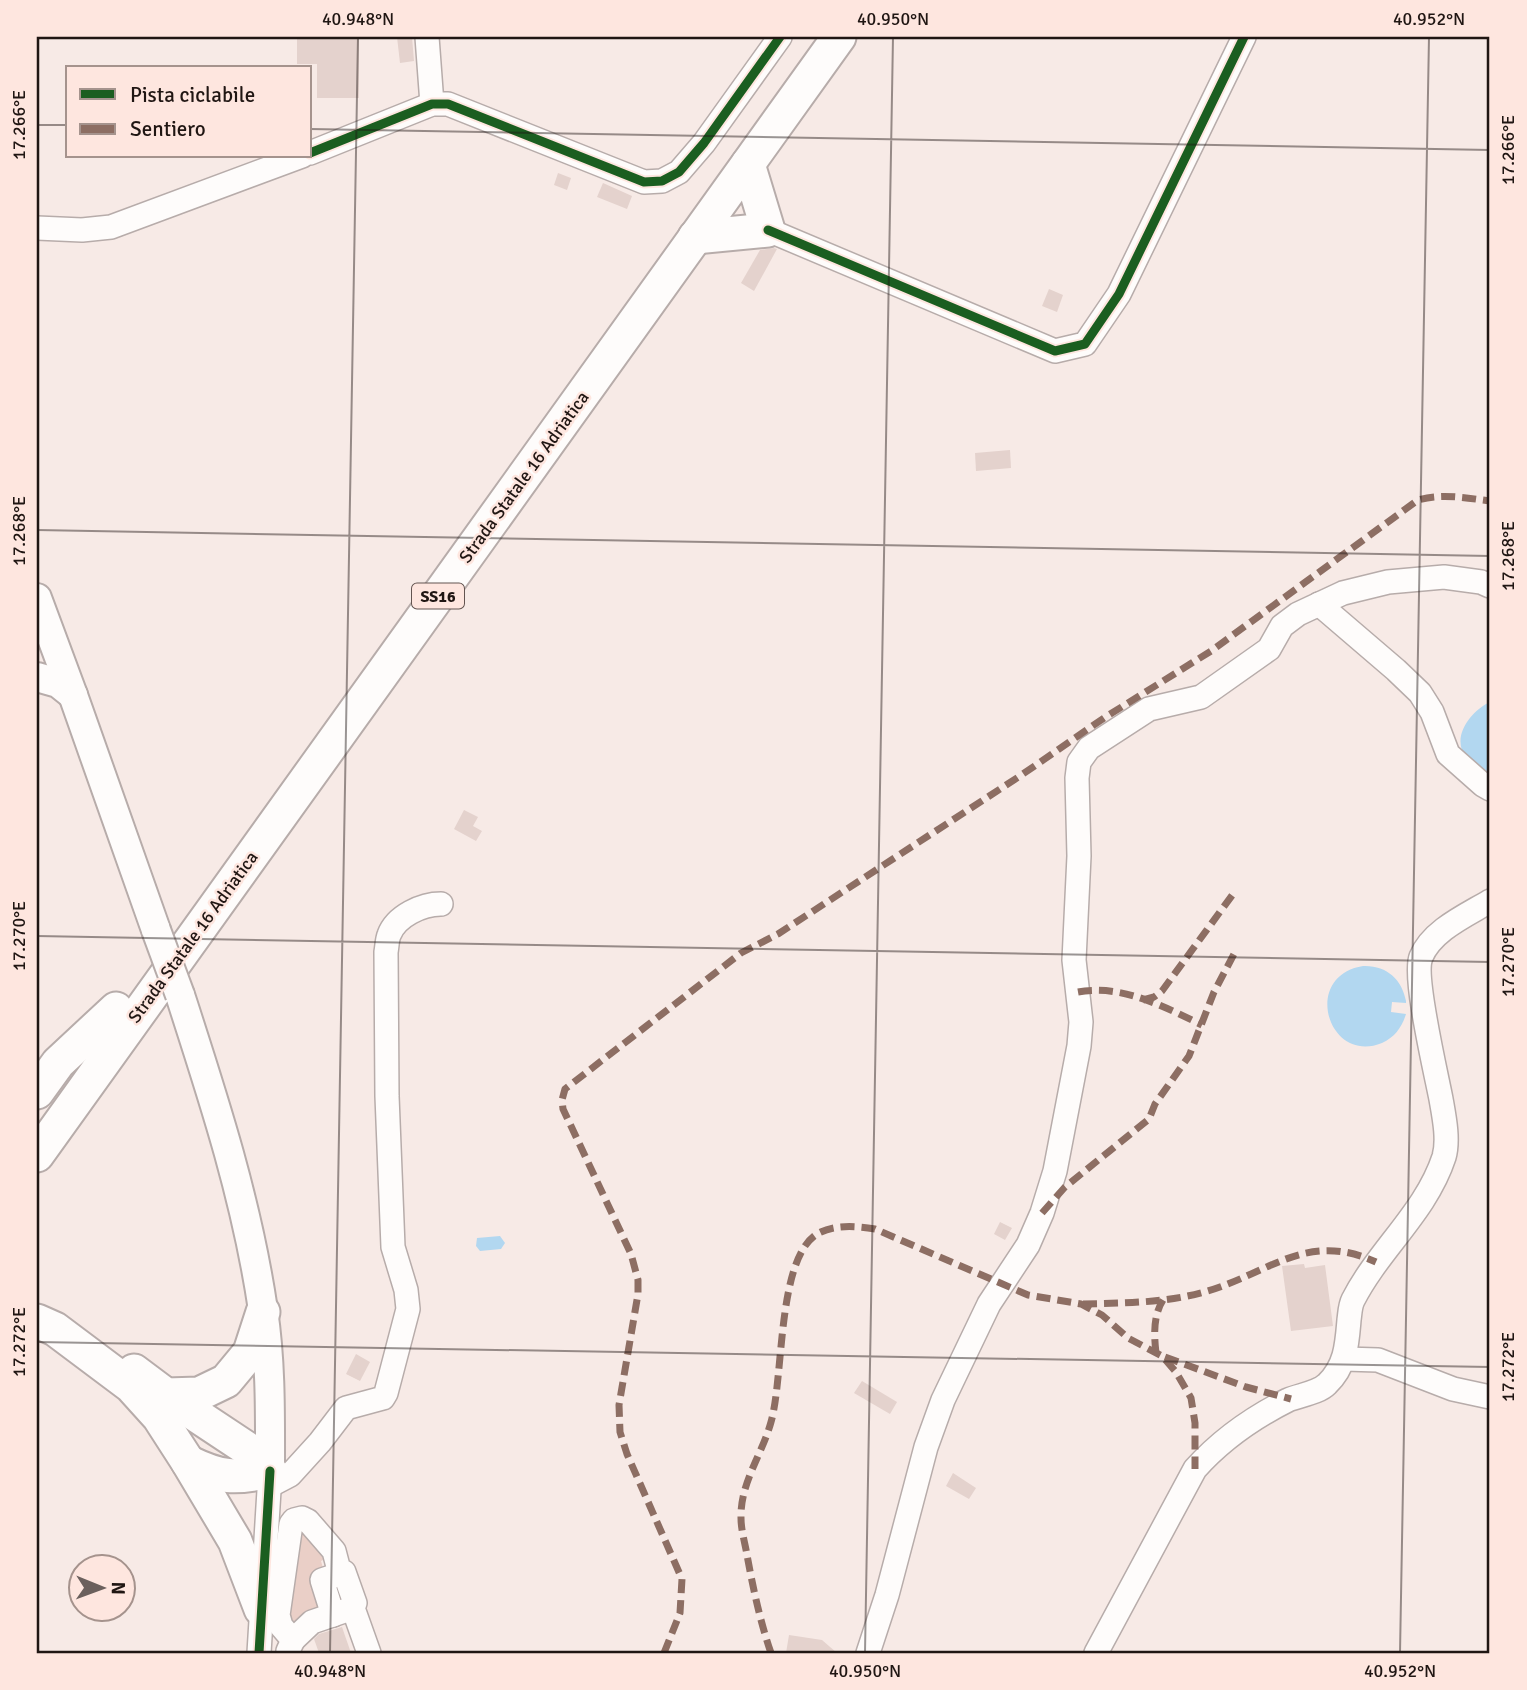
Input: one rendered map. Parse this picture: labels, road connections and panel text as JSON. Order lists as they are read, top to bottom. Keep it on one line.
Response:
{"streets":{"highway":["Strada Statale 16 Adriatica","SS16"]},"legend":["Pista ciclabile","Sentiero"],"north":"right","coordinates":["40.948°N","40.950°N","40.952°N","17.266°E","17.268°E","17.270°E","17.272°E"]}
